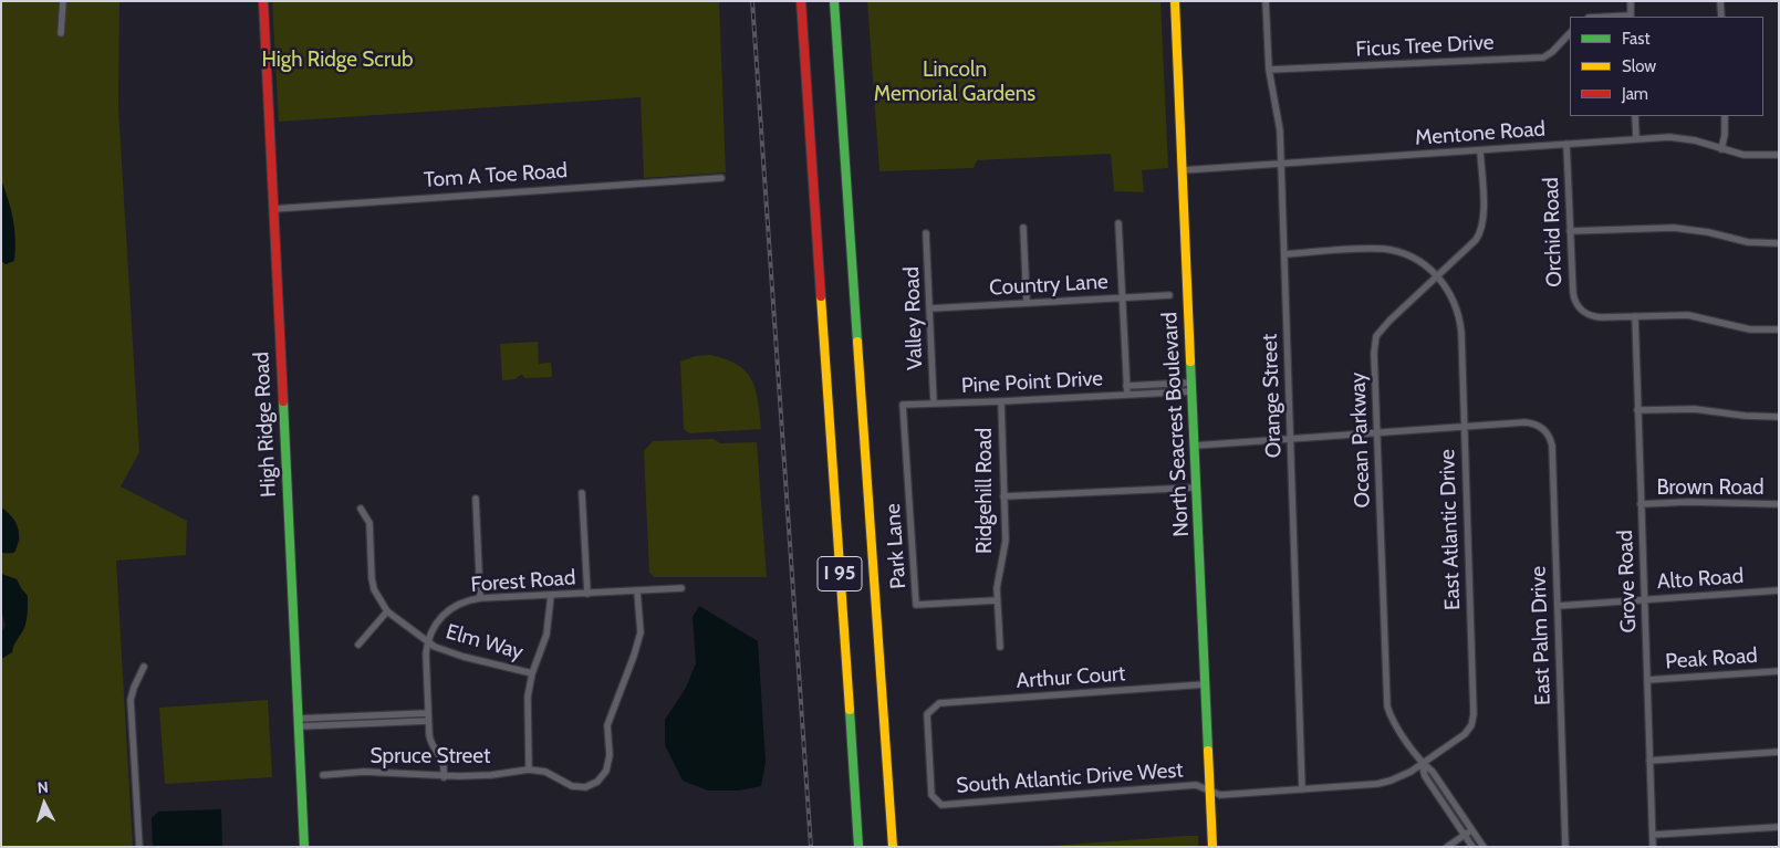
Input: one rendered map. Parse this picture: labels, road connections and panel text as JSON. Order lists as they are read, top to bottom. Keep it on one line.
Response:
{"streets":{"main road":["High Ridge Road","North Seacrest Boulevard","I 95"],"street":["Ficus Tree Drive","Mentone Road","Tom A Toe Road","Orchid Road","Country Lane","Valley Road","Pine Point Drive","Orange Street","Ocean Parkway","Brown Road","Ridgehill Road","East Atlantic Drive","Park Lane","Alto Road","Forest Road","Grove Road","East Palm Drive","Elm Way","Peak Road","Arthur Court","Spruce Street","South Atlantic Drive West"]},"crossings":[["Ficus Tree Drive","Orange Street"],["Mentone Road","Orchid Road"],["Mentone Road","Orange Street"],["Mentone Road","North Seacrest Boulevard"],["Mentone Road","Ocean Parkway"],["Tom A Toe Road","High Ridge Road"],["Orchid Road","Grove Road"],["Country Lane","Valley Road"],["Valley Road","Pine Point Drive"],["Pine Point Drive","North Seacrest Boulevard"],["Pine Point Drive","Ridgehill Road"],["Pine Point Drive","Park Lane"],["Orange Street","East Atlantic Drive"],["North Seacrest Boulevard","East Atlantic Drive"],["North Seacrest Boulevard","Arthur Court"],["North Seacrest Boulevard","South Atlantic Drive West"],["Ocean Parkway","East Atlantic Drive"],["Brown Road","Grove Road"],["Ridgehill Road","Park Lane"],["East Atlantic Drive","East Palm Drive"],["East Atlantic Drive","South Atlantic Drive West"],["Alto Road","Grove Road"],["Alto Road","East Palm Drive"],["Forest Road","Elm Way"],["Forest Road","Spruce Street"],["Grove Road","Peak Road"],["Arthur Court","South Atlantic Drive West"]],"parks":["High Ridge Scrub","Lincoln Memorial Gardens"],"legend":["Fast","Slow","Jam"],"north":"top"}
